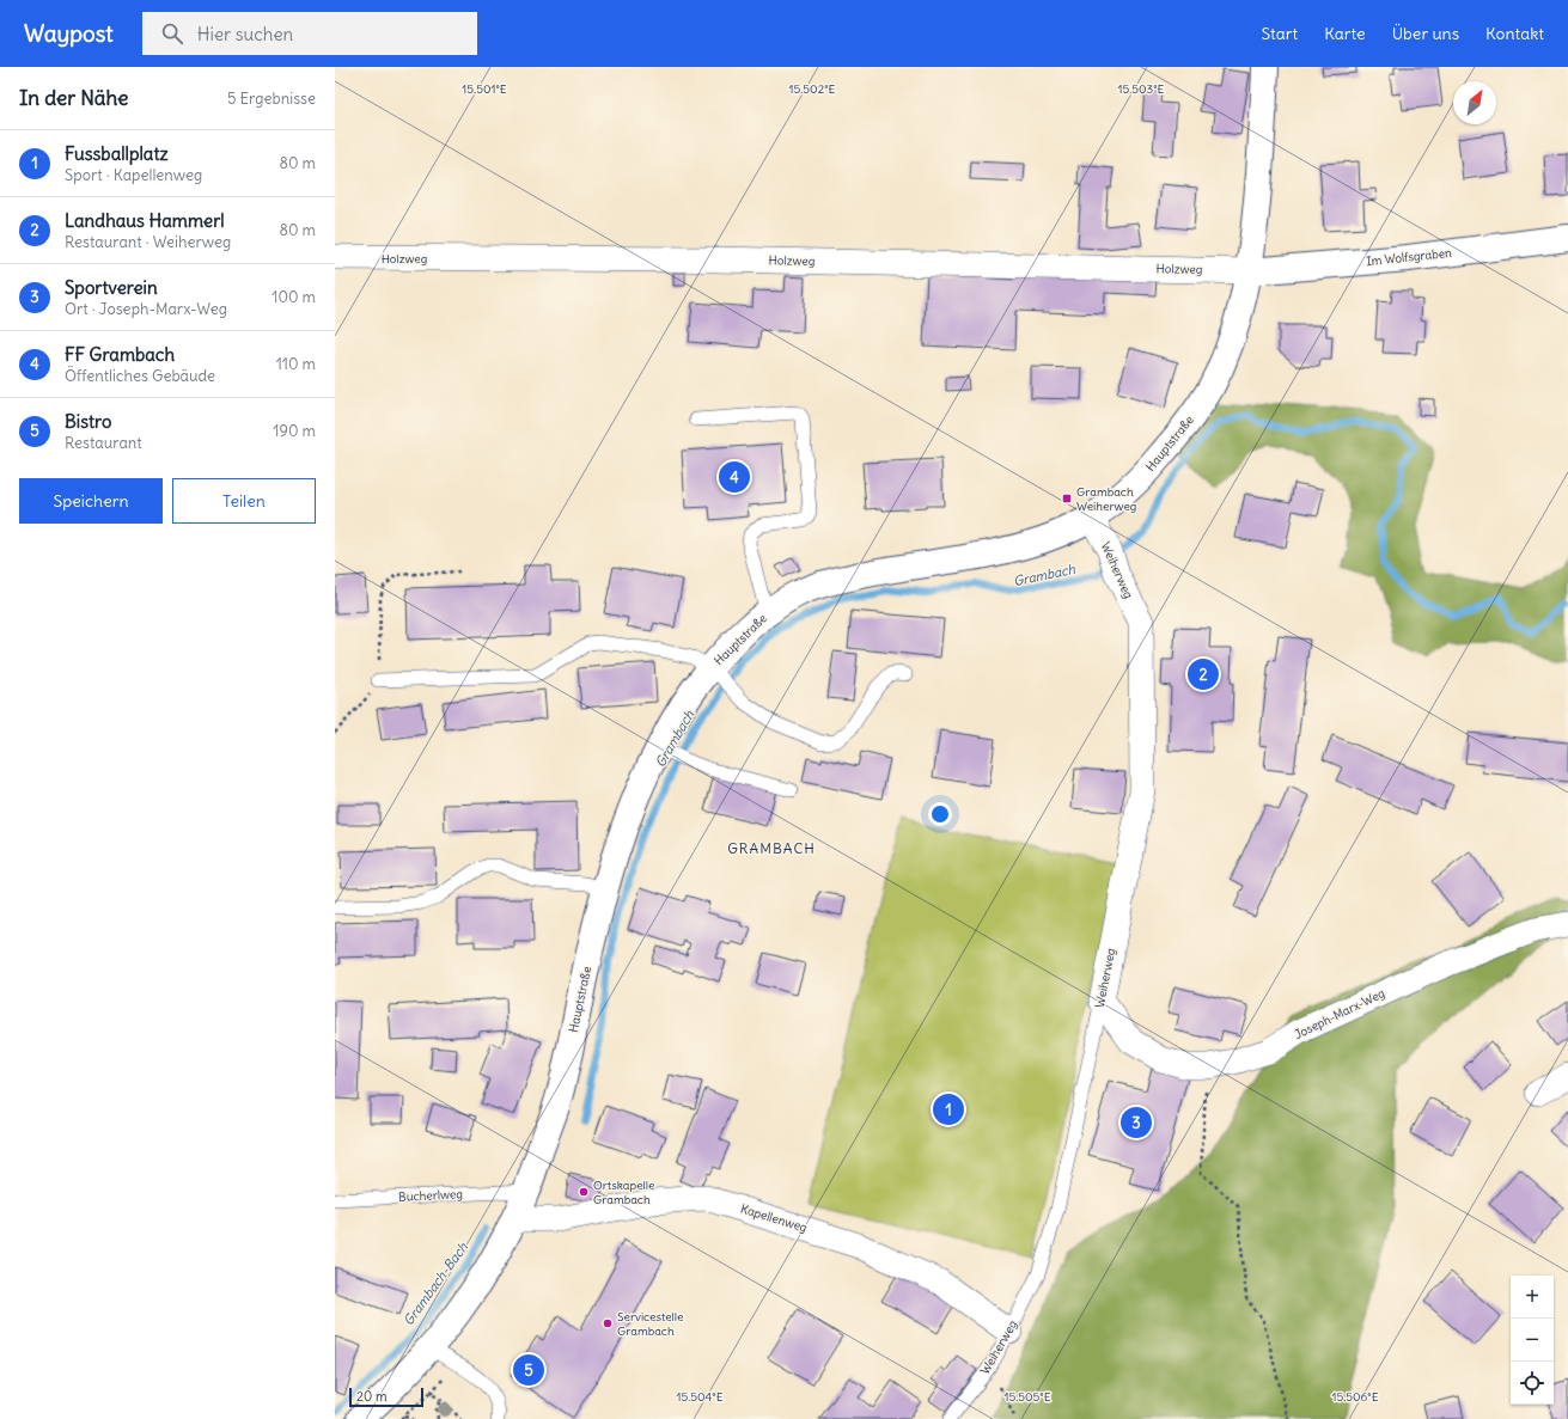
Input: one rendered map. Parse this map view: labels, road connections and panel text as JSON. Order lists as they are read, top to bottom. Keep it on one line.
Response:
{"streets":{"main road":["Im Wolfsgraben","Hauptstraße"],"street":["Holzweg","Weiherweg","Joseph-Marx-Weg","Kapellenweg"],"lane":["Bucherlweg"]},"crossings":[["Im Wolfsgraben","Holzweg"],["Im Wolfsgraben","Hauptstraße"],["Holzweg","Hauptstraße"],["Hauptstraße","Weiherweg"],["Hauptstraße","Bucherlweg"],["Hauptstraße","Kapellenweg"],["Weiherweg","Joseph-Marx-Weg"],["Weiherweg","Kapellenweg"]],"districts":["GRAMBACH"],"water":["Grambach","Grambach-Bach"],"places":{"transit":["Grambach Weiherweg"],"other":["Ortskapelle Grambach","Servicestelle Grambach"]},"scale_bar":"20 m","north":"top right","page":{"header":"Waypost","search":"Hier suchen","nav":["Start","Karte","Über uns","Kontakt"],"heading":["In der Nähe","5 Ergebnisse"],"list":[{"mark":"1","name":"Fussballplatz","note":"Sport · Kapellenweg","value":"80 m"},{"mark":"2","name":"Landhaus Hammerl","note":"Restaurant · Weiherweg","value":"80 m"},{"mark":"3","name":"Sportverein","note":"Ort · Joseph-Marx-Weg","value":"100 m"},{"mark":"4","name":"FF Grambach","note":"Öffentliches Gebäude","value":"110 m"},{"mark":"5","name":"Bistro","note":"Restaurant","value":"190 m"}],"pins":["4","2","1","3","5"],"buttons":["Speichern","Teilen"],"map_buttons":["+","−"],"scale":"20 m"},"coordinates":["15.503°E","15.501°E","15.502°E","15.504°E","15.505°E","15.506°E"]}
